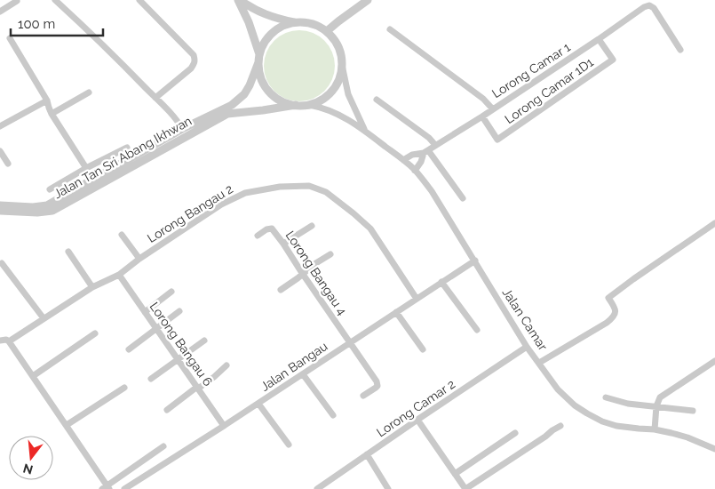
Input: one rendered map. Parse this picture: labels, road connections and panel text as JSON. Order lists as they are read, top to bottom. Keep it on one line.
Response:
{"streets":{"street":["Lorong Camar 1","Lorong Camar 1D1","Jalan Tan Sri Abang Ikhwan","Lorong Bangau 2","Lorong Bangau 4","Jalan Camar","Lorong Bangau 6","Jalan Bangau","Lorong Camar 2"]},"crossings":[["Lorong Camar 1","Lorong Camar 1D1"],["Lorong Camar 1","Jalan Camar"],["Lorong Bangau 2","Lorong Bangau 6"],["Lorong Bangau 2","Jalan Bangau"],["Lorong Bangau 4","Jalan Bangau"],["Jalan Camar","Jalan Bangau"],["Jalan Camar","Lorong Camar 2"],["Lorong Bangau 6","Jalan Bangau"]],"scale_bar":"100 m","north":"bottom"}
